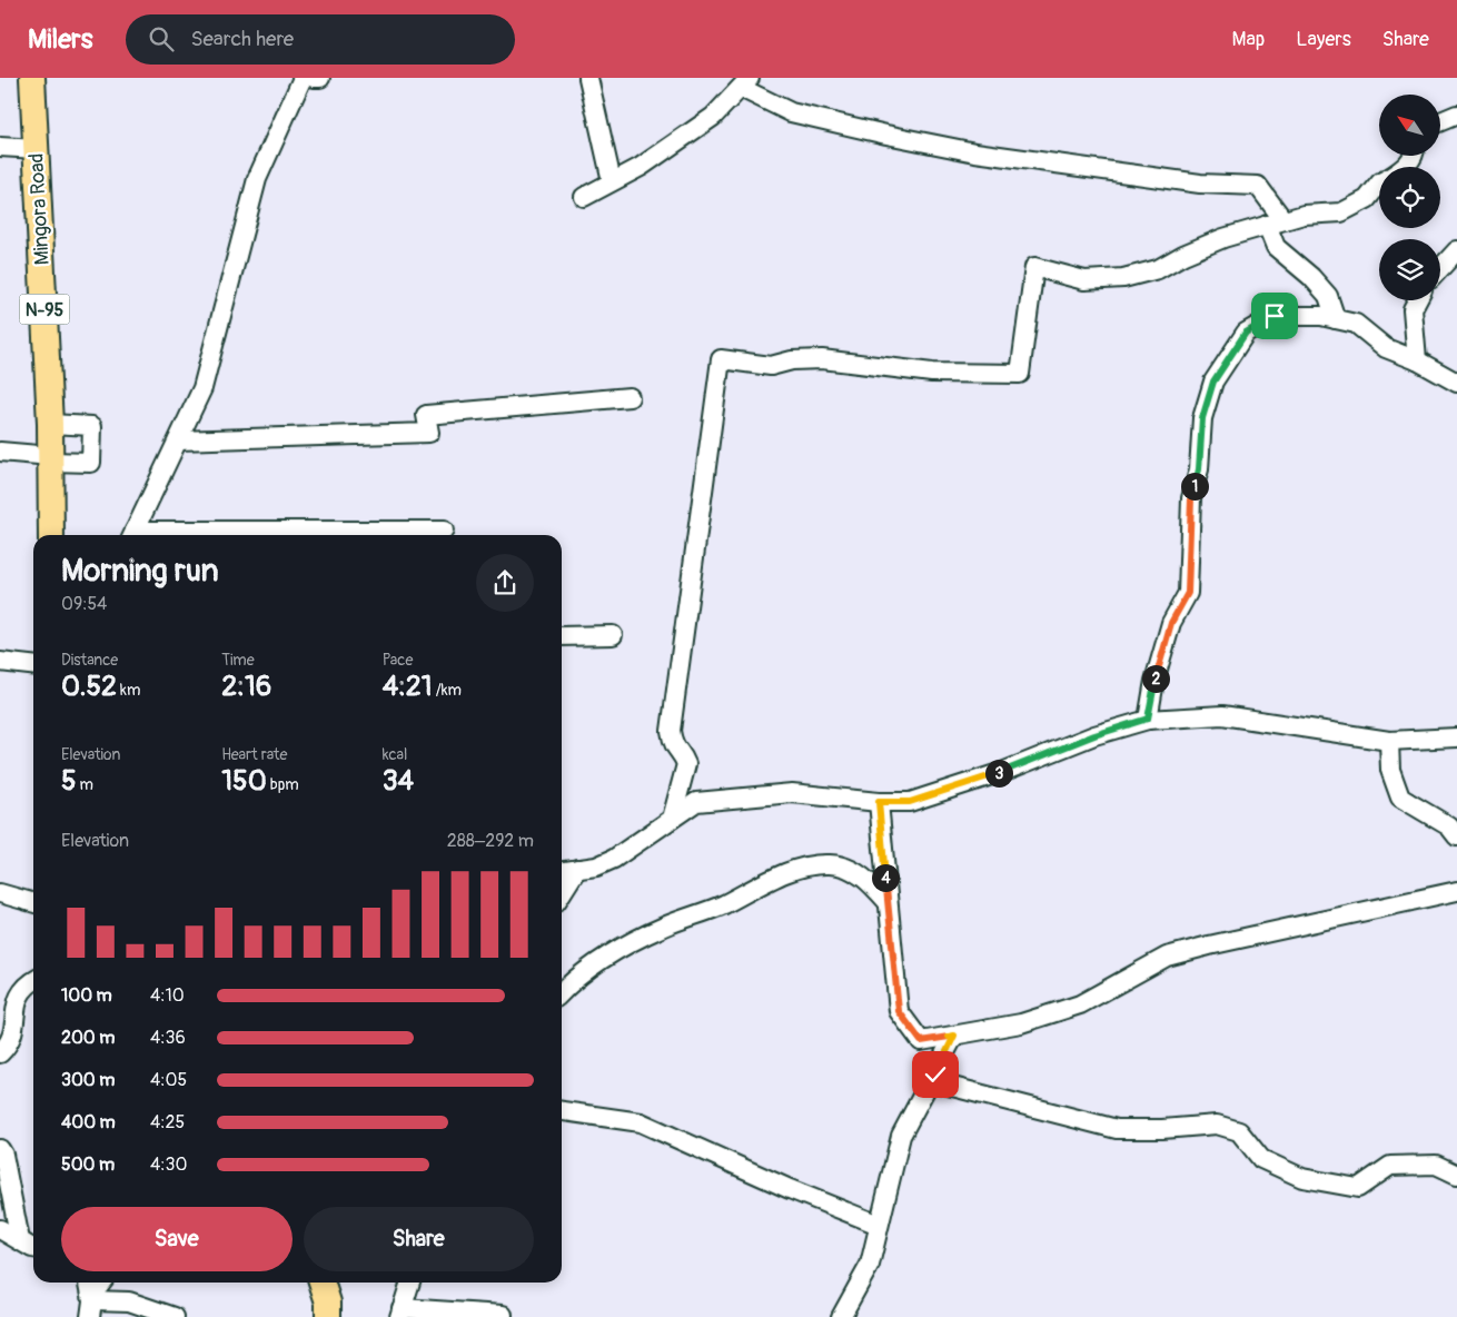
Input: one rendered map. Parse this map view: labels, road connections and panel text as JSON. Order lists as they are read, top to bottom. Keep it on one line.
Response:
{"streets":{"highway":["Mingora Road","N-95"]},"north":"top left","page":{"header":"Milers","search":"Search here","nav":["Map","Layers","Share"],"pins":["1","2","3","4"],"heading":["Morning run","09:54"],"stats":[["Distance","0.52 km"],["Time","2:16"],["Pace","4:21 /km"],["Elevation","5 m"],["Heart rate","150 bpm"],["kcal","34"]],"chart":["Elevation","288–292 m"],"list":[{"name":"100 m","note":"4:10"},{"name":"200 m","note":"4:36"},{"name":"300 m","note":"4:05"},{"name":"400 m","note":"4:25"},{"name":"500 m","note":"4:30"}],"buttons":["Save","Share"]}}
